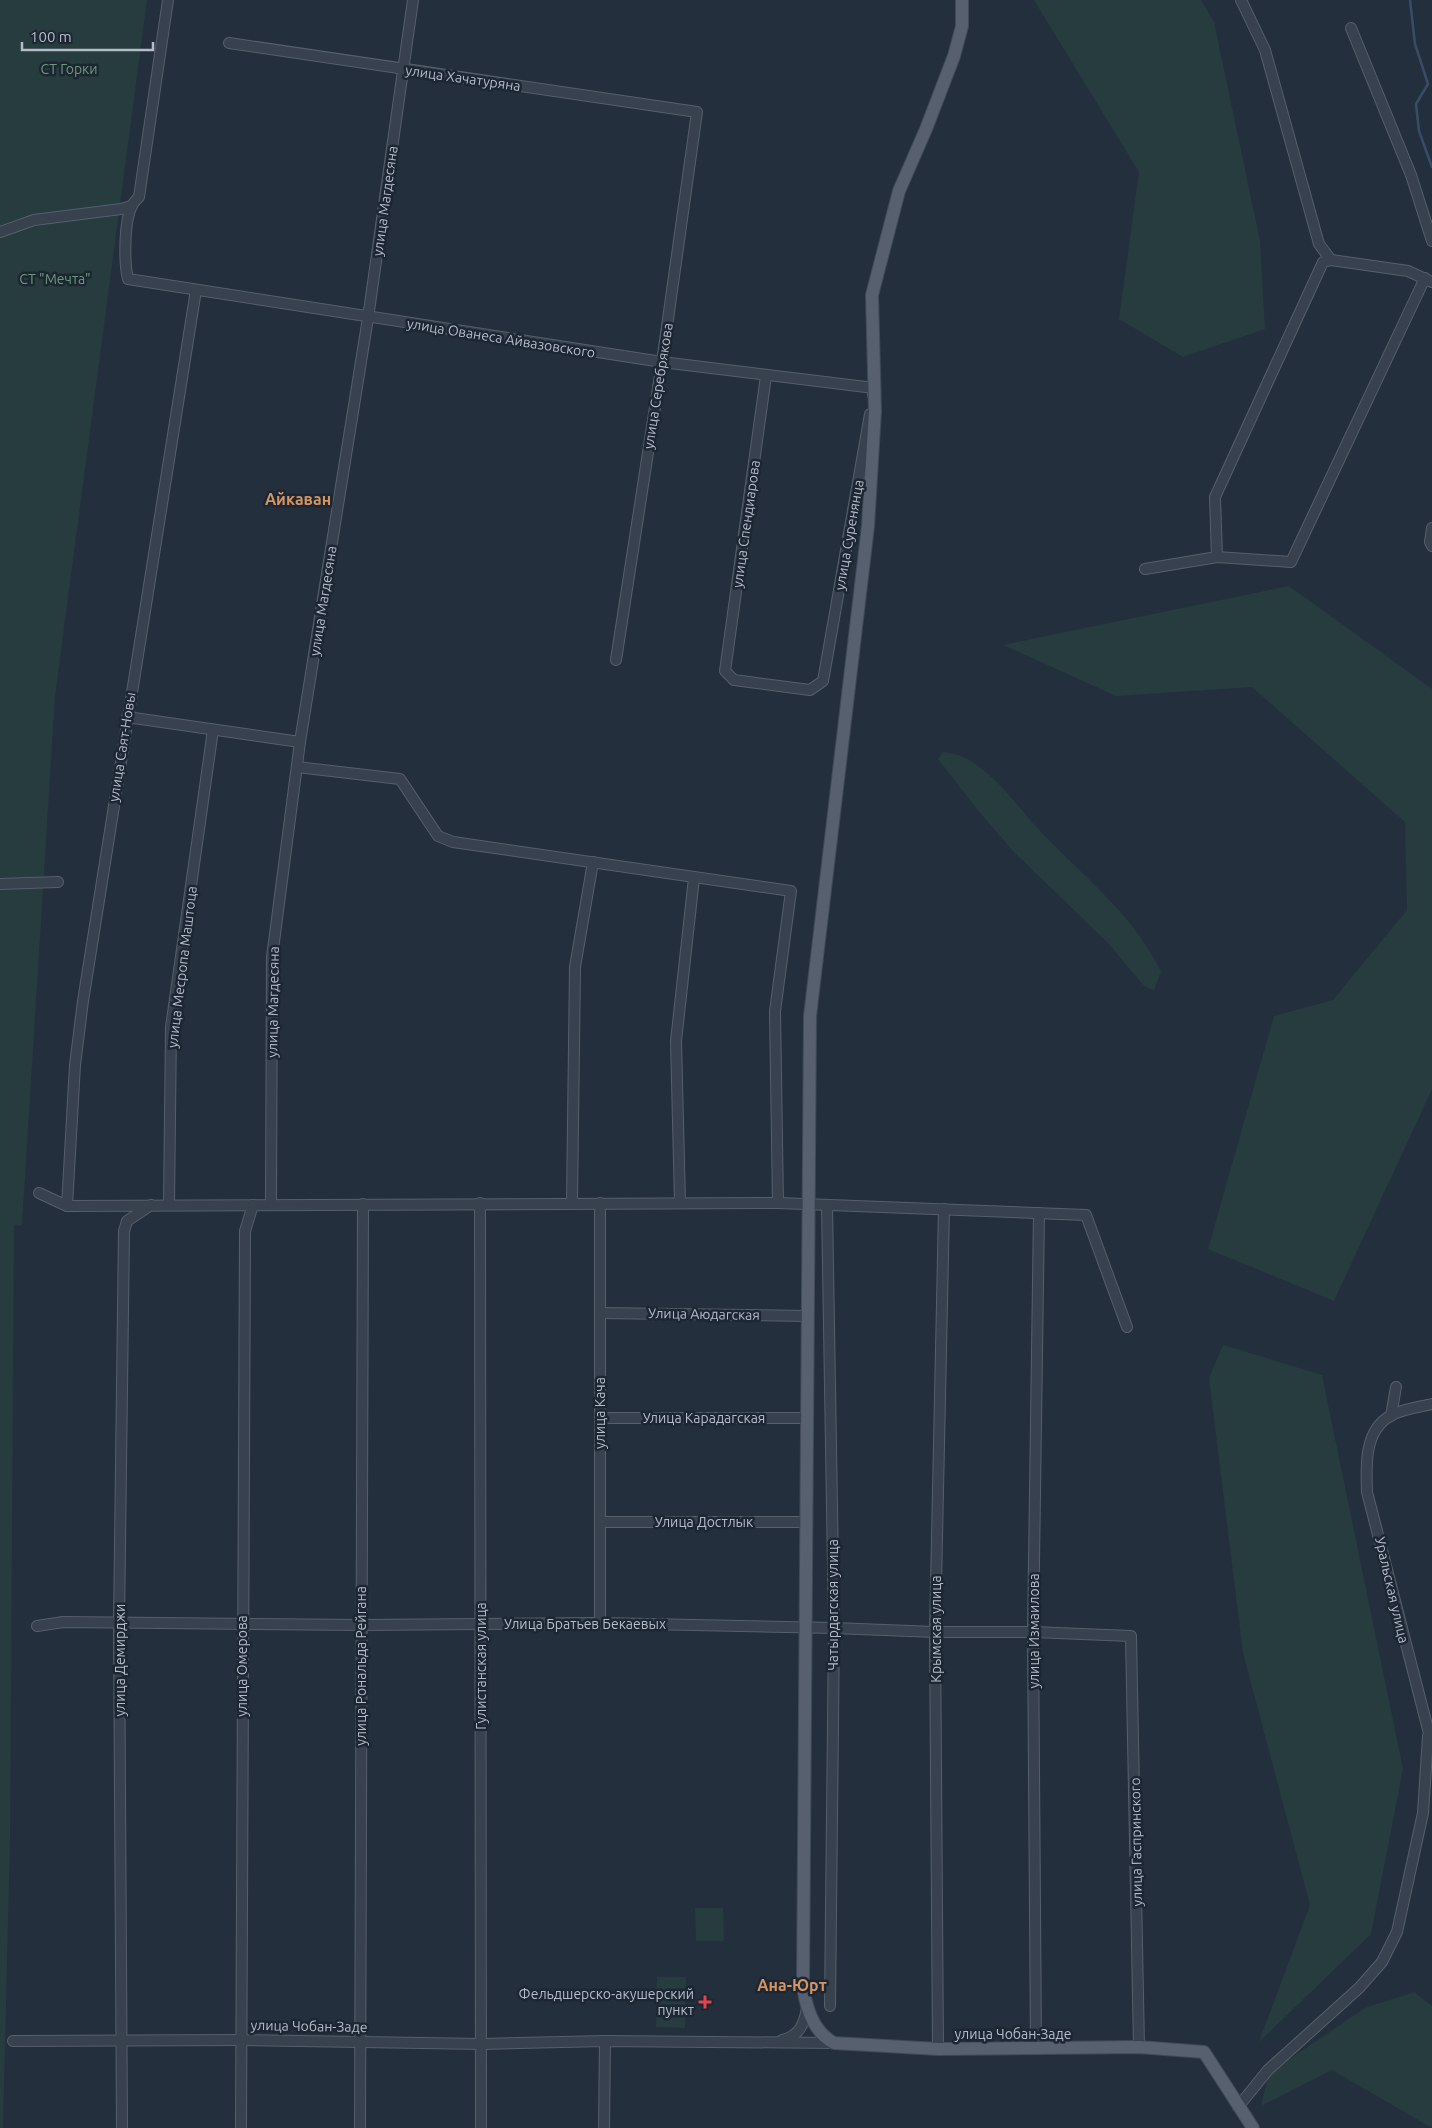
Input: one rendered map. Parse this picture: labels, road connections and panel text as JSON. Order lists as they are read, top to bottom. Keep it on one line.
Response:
{"streets":{"main road":["улица Чобан-Заде"],"street":["улица Хачатуряна","улица Магдесяна","улица Ованеса Айвазовского","улица Серебрякова","улица Спендиарова","улица Суренянца","улица Саят-Новы","улица Месропа Маштоца","Улица Аюдагская","улица Кача","Улица Карадагская","Улица Достлык","Уральская улица","Чатырдагская улица","Улица Братьев Бекаевых","Крымская улица","улица Измаилова","улица Демирджи","улица Омерова","улица Рональда Рейгана","Гулистанская улица","улица Гаспринского"]},"crossings":[["улица Хачатуряна","улица Магдесяна"],["улица Хачатуряна","улица Серебрякова"],["улица Магдесяна","улица Ованеса Айвазовского"],["улица Ованеса Айвазовского","улица Серебрякова"],["улица Ованеса Айвазовского","улица Спендиарова"],["улица Ованеса Айвазовского","улица Суренянца"],["улица Ованеса Айвазовского","улица Саят-Новы"],["улица Спендиарова","улица Суренянца"],["Улица Аюдагская","улица Кача"],["улица Кача","Улица Карадагская"],["улица Кача","Улица Достлык"],["улица Кача","Улица Братьев Бекаевых"],["Уральская улица","улица Чобан-Заде"],["Чатырдагская улица","Улица Братьев Бекаевых"],["Улица Братьев Бекаевых","Крымская улица"],["Улица Братьев Бекаевых","улица Измаилова"],["Улица Братьев Бекаевых","улица Демирджи"],["Улица Братьев Бекаевых","улица Омерова"],["Улица Братьев Бекаевых","улица Рональда Рейгана"],["Улица Братьев Бекаевых","Гулистанская улица"],["Улица Братьев Бекаевых","улица Гаспринского"],["Крымская улица","улица Чобан-Заде"],["улица Измаилова","улица Чобан-Заде"],["улица Демирджи","улица Чобан-Заде"],["улица Омерова","улица Чобан-Заде"],["улица Рональда Рейгана","улица Чобан-Заде"],["Гулистанская улица","улица Чобан-Заде"],["улица Гаспринского","улица Чобан-Заде"]],"districts":["Айкаван","Ана-Юрт"],"parks":["СТ Горки","СТ \"Мечта\""],"places":{"health":["Фельдшерско-акушерский пункт"]},"scale_bar":"100 m"}
